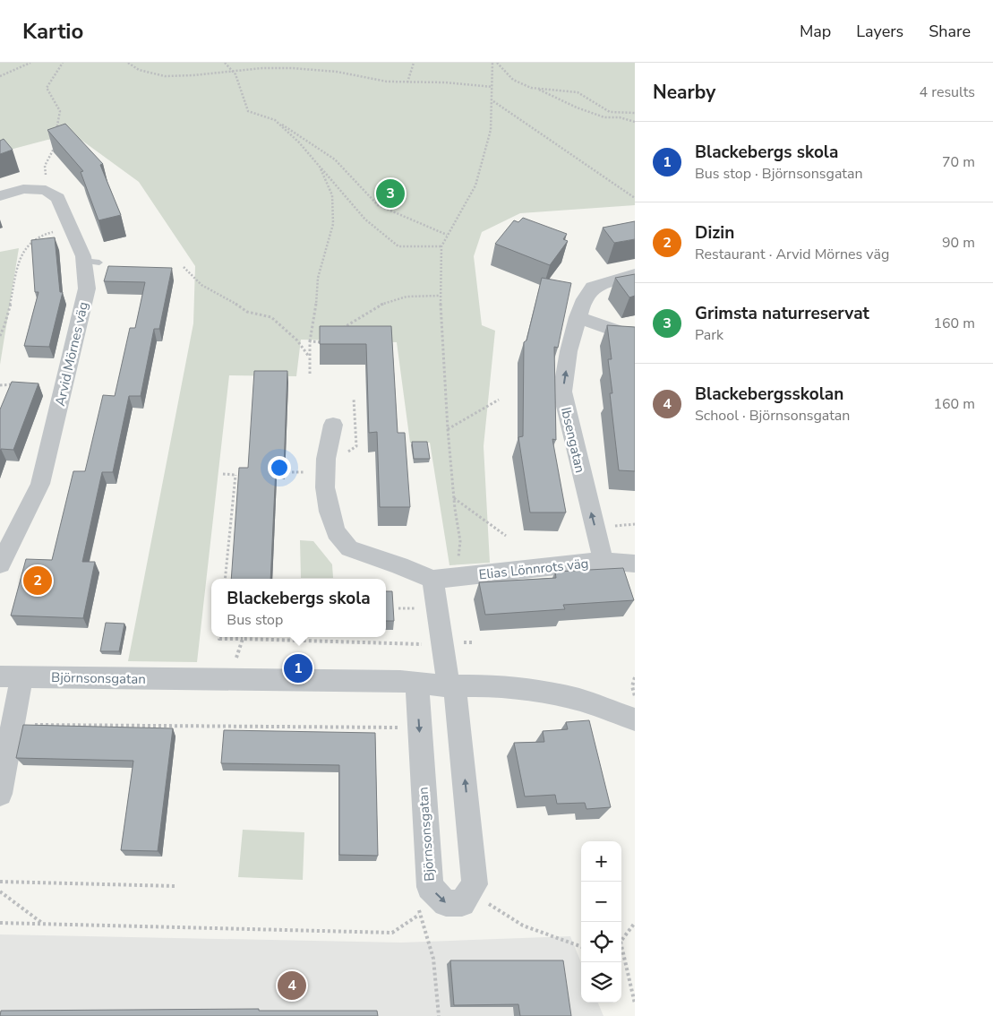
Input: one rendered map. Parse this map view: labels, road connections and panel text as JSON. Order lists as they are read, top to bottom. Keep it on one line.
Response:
{"streets":{"street":["Arvid Mörnes väg","Ibsengatan","Elias Lönnrots väg","Björnsonsgatan"]},"crossings":[["Ibsengatan","Elias Lönnrots väg"]],"one_way":["Ibsengatan"],"page":{"header":"Kartio","nav":["Map","Layers","Share"],"heading":["Nearby","4 results"],"list":[{"mark":"1","name":"Blackebergs skola","note":"Bus stop · Björnsonsgatan","value":"70 m"},{"mark":"2","name":"Dizin","note":"Restaurant · Arvid Mörnes väg","value":"90 m"},{"mark":"3","name":"Grimsta naturreservat","note":"Park","value":"160 m"},{"mark":"4","name":"Blackebergsskolan","note":"School · Björnsonsgatan","value":"160 m"}],"pins":["3","2","1","4"],"popup":["Blackebergs skola","Bus stop"],"map_buttons":["+","−"]}}
